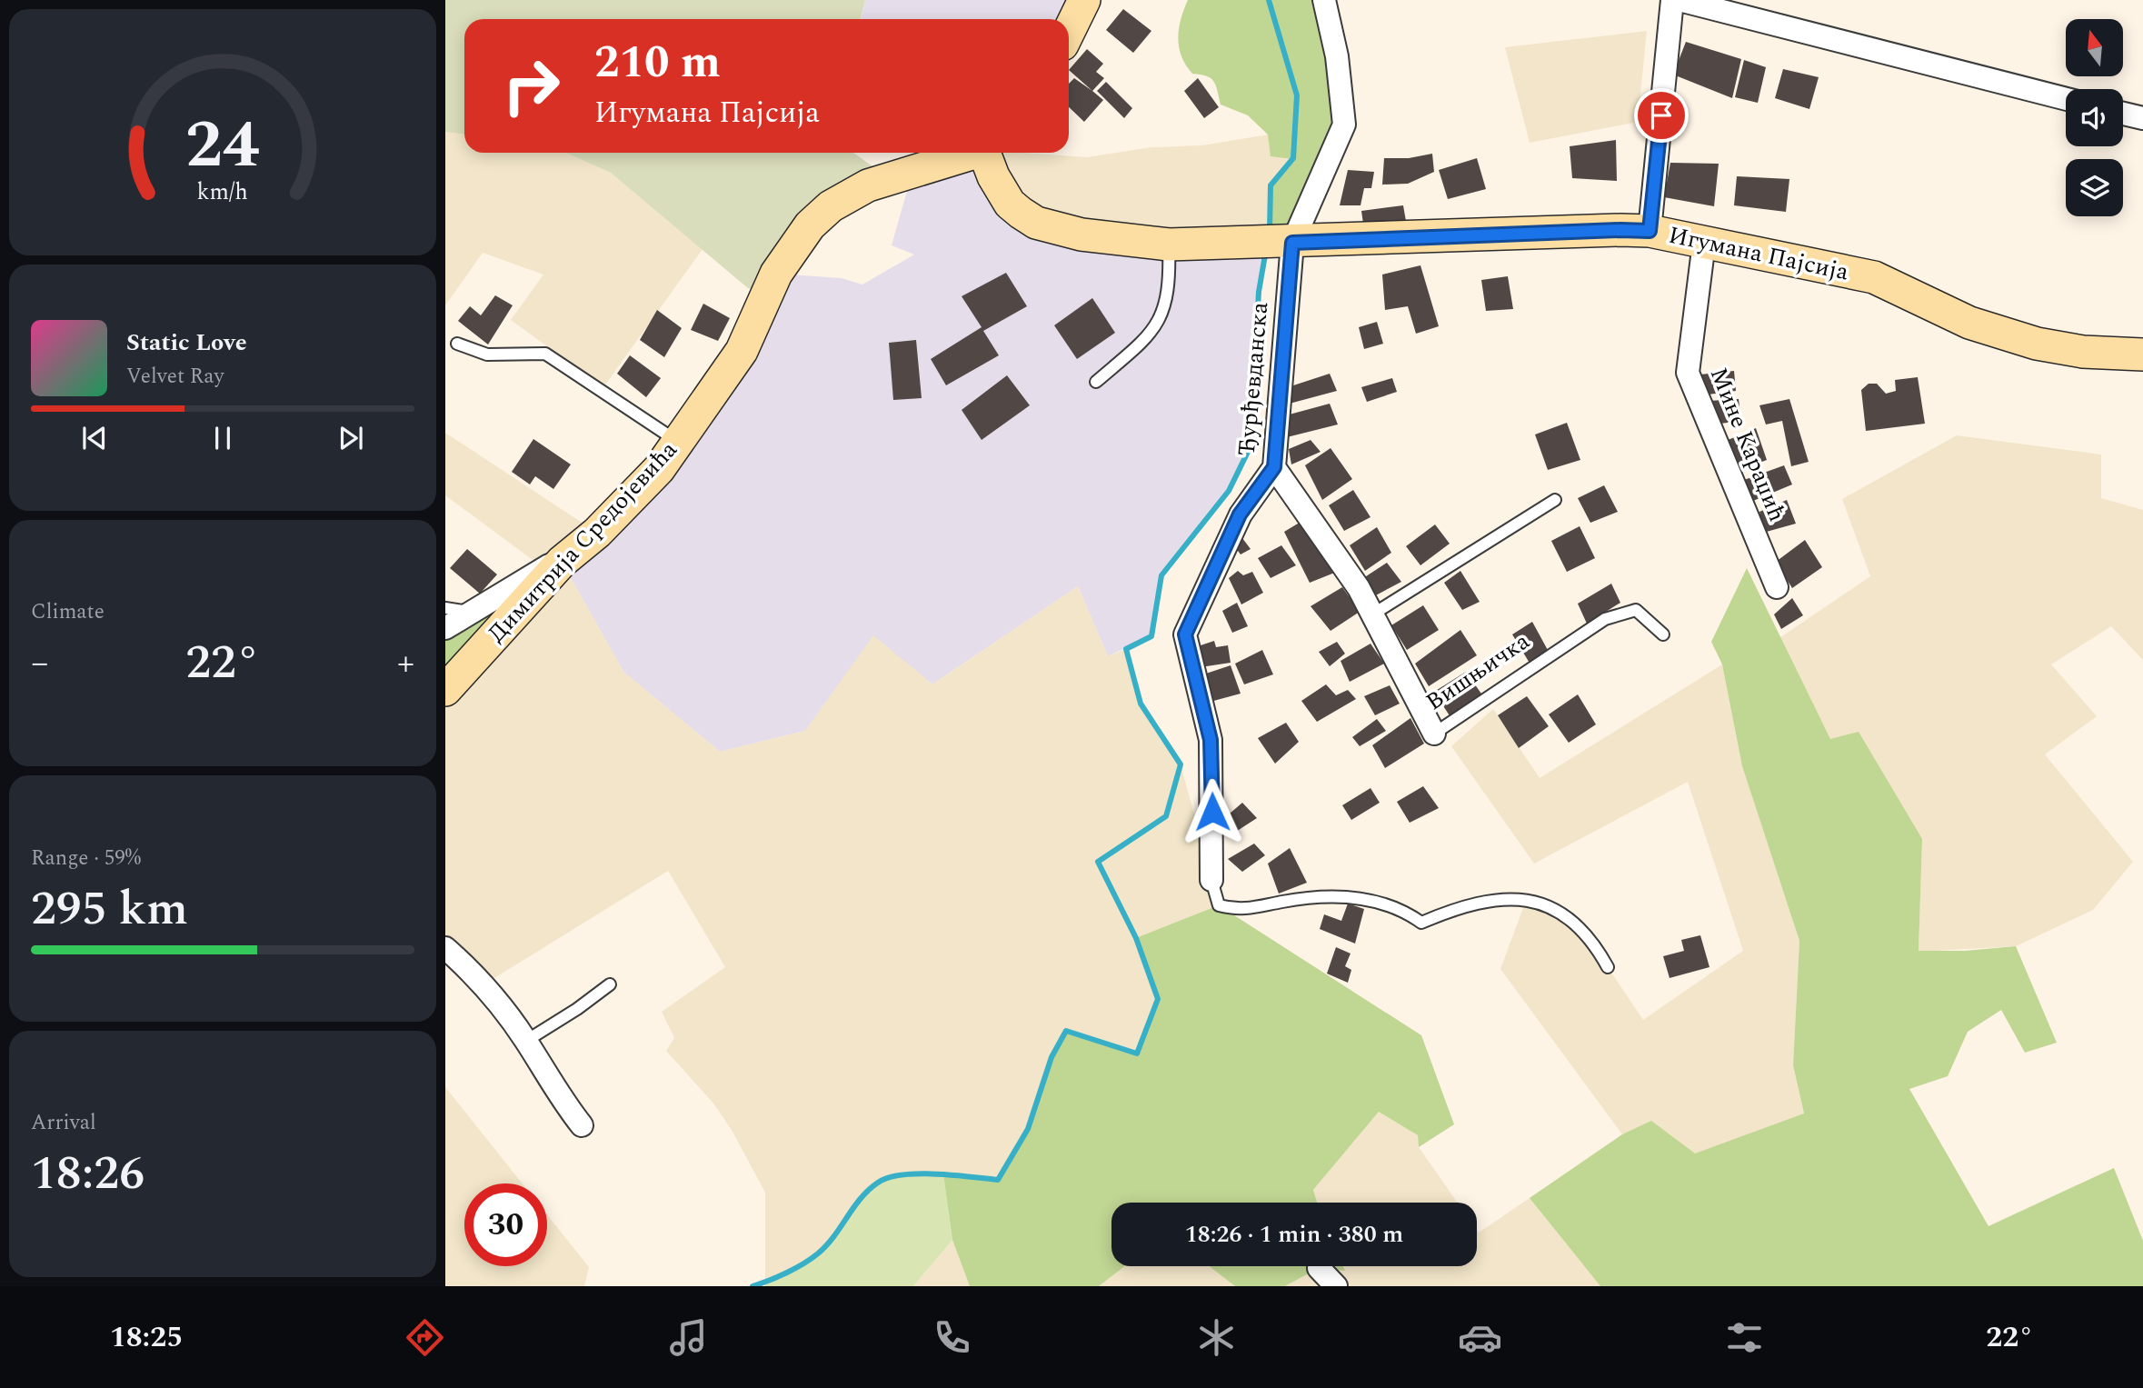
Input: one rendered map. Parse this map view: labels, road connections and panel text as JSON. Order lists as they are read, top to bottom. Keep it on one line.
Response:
{"streets":{"street":["Игумана Пајсија","Ђурђевданска","Мине Караџић","Димитрија Средојевића","Вишњичка"]},"crossings":[["Игумана Пајсија","Ђурђевданска"],["Игумана Пајсија","Мине Караџић"],["Ђурђевданска","Вишњичка"]],"north":"top","page":{"turn":["210 m","Игумана Пајсија"],"song":["Static Love","Velvet Ray"],"tile":["Climate",["Range · 59%","295 km"],["Arrival","18:26"]],"heat":["−","22°","+"],"limit":"30","trip":"18:26 · 1 min · 380 m","tabs":["18:25","22°"],"gauge":["24","km/h"]}}
